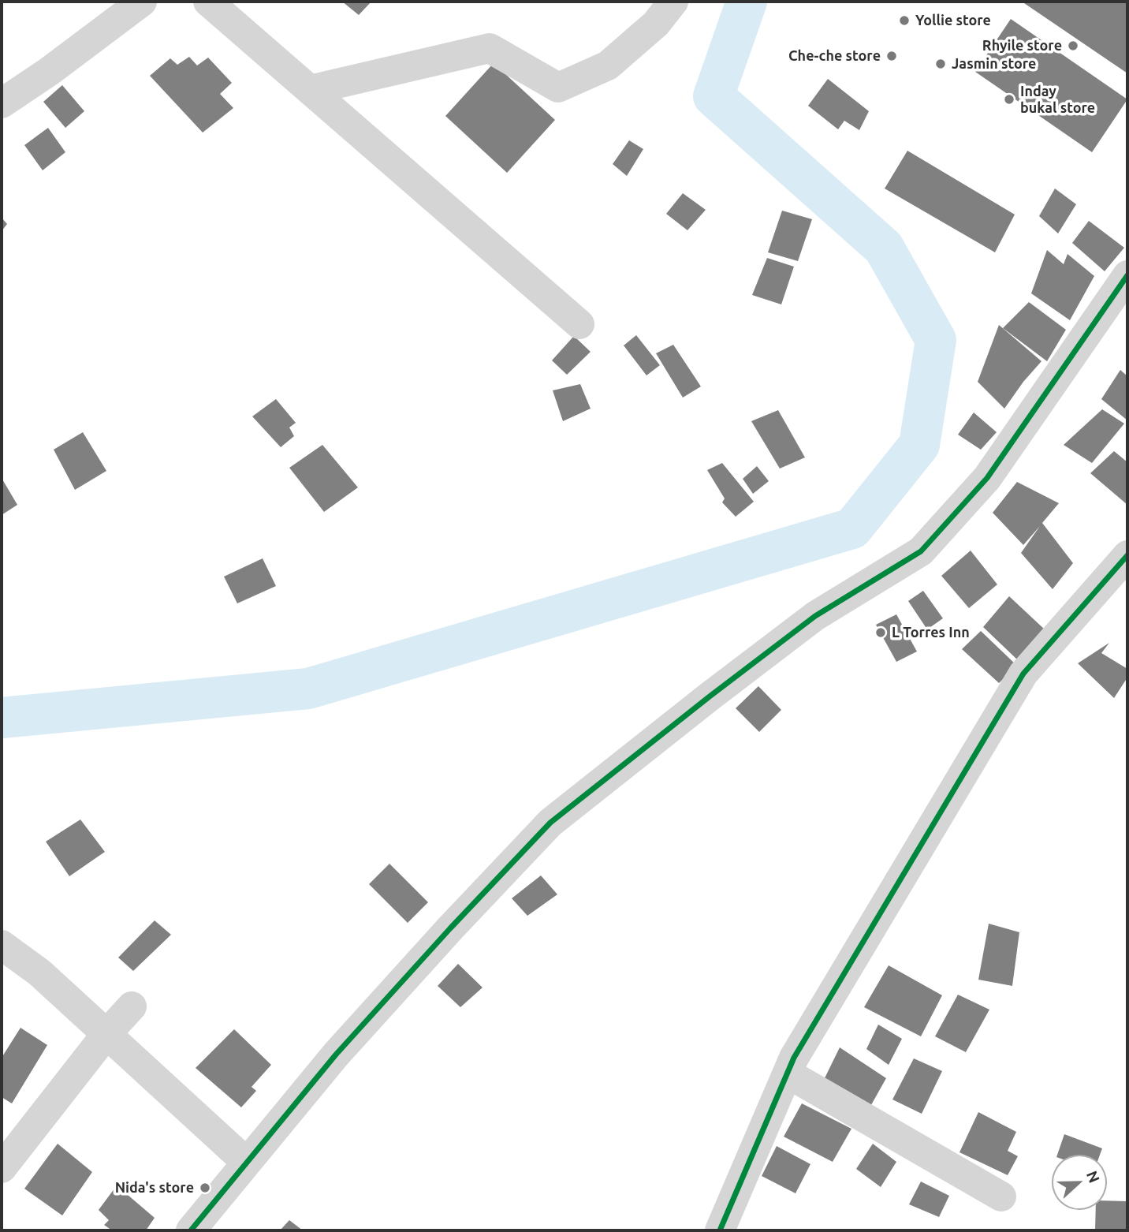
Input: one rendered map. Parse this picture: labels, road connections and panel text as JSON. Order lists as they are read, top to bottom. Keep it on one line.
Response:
{"places":["Yollie store","Rhyile store","Che-che store","Jasmin store","Inday bukal store","L Torres Inn","Nida's store"],"north":"right"}
